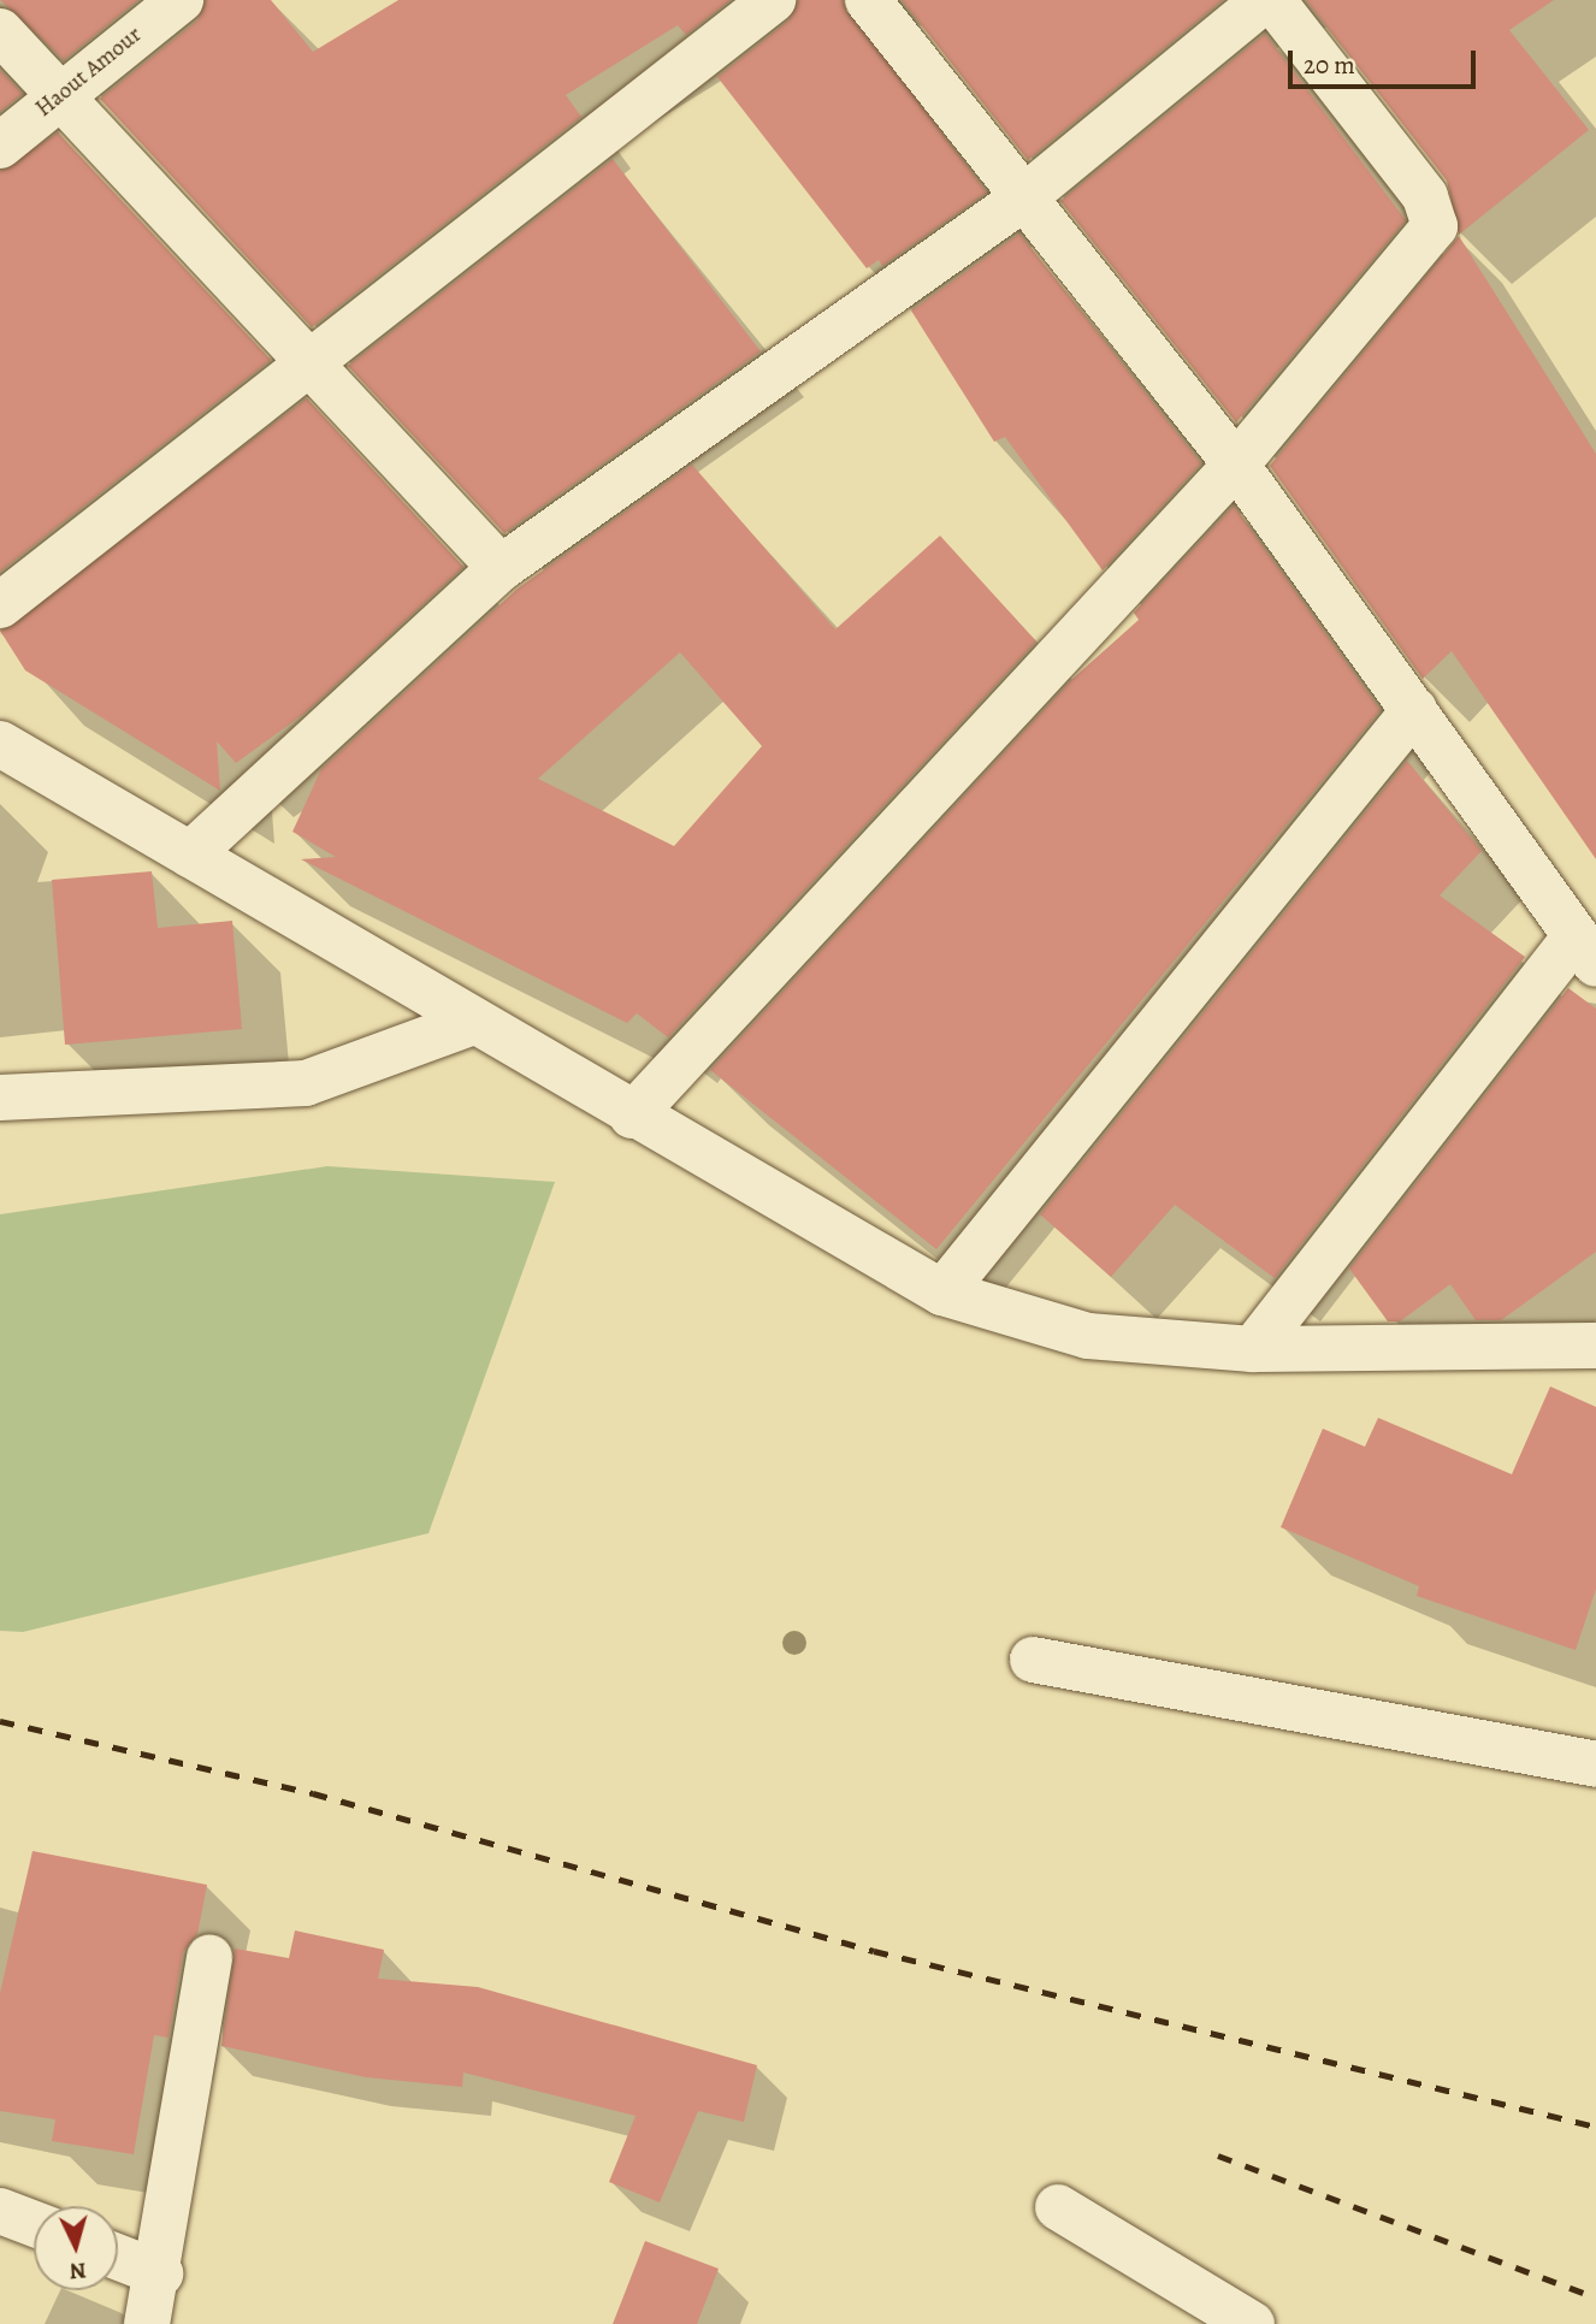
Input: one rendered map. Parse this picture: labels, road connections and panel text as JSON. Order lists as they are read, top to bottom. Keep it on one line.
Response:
{"streets":{"street":["Haout Amour"]},"scale_bar":"20 m","north":"bottom"}
